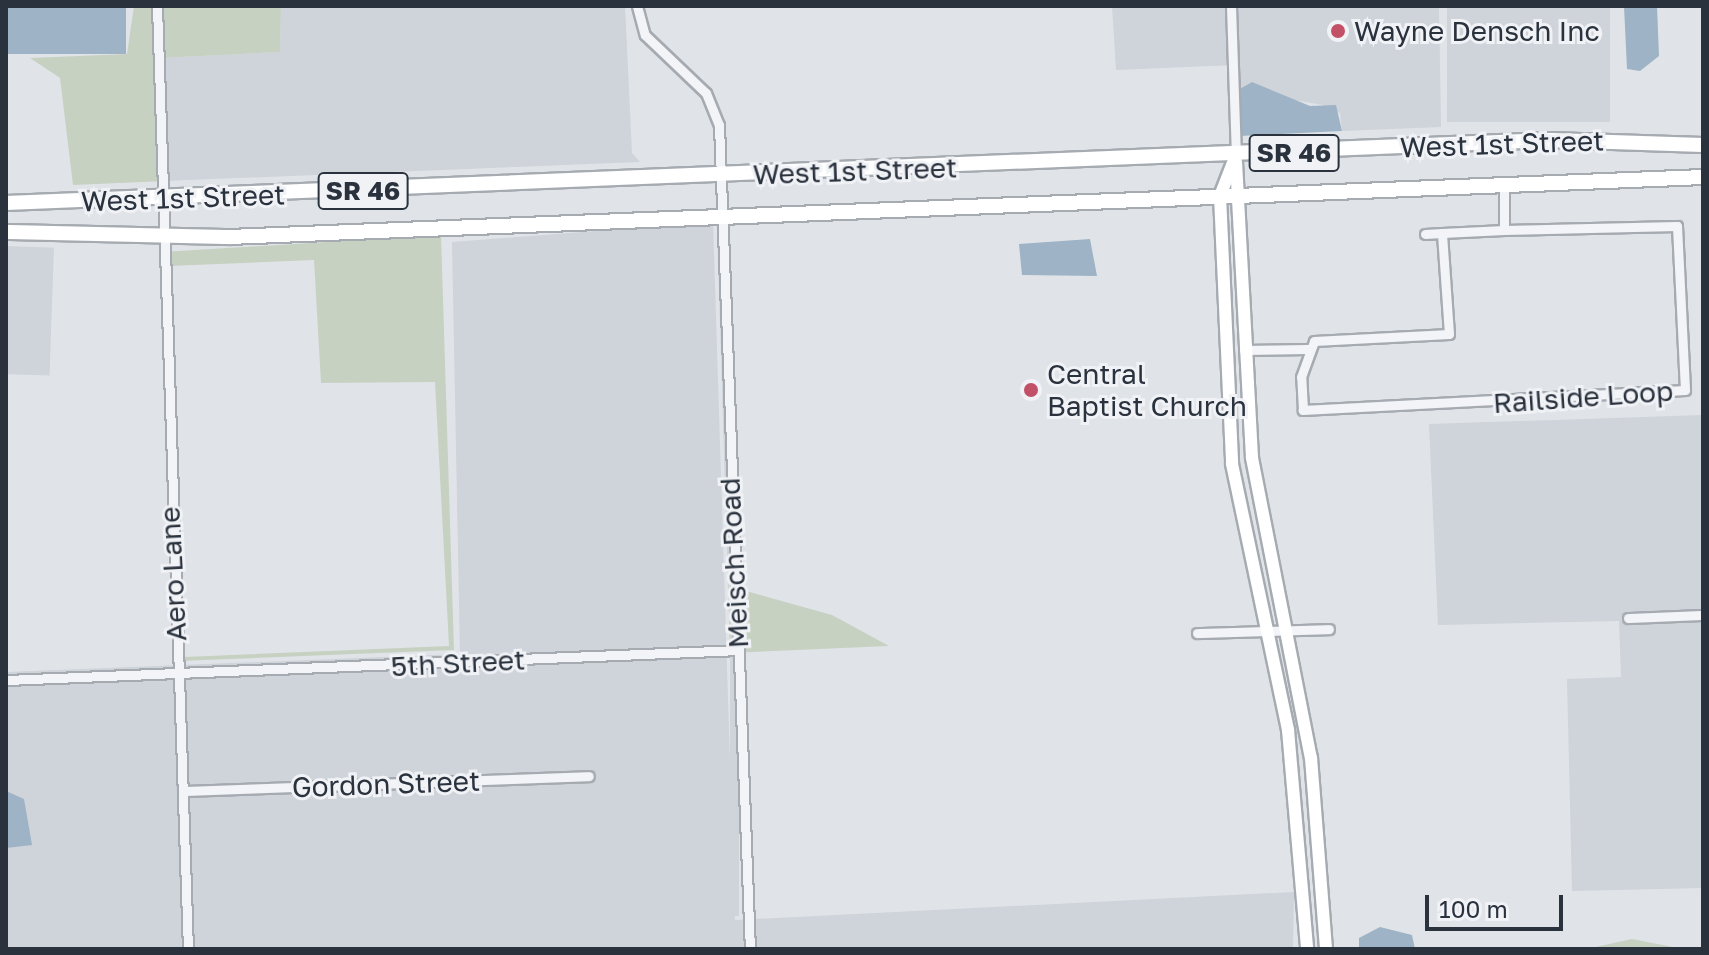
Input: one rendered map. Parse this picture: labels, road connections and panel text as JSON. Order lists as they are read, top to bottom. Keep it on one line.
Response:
{"streets":{"main road":["West 1st Street","SR 46"],"street":["Railside Loop","Meisch Road","Aero Lane","5th Street","Gordon Street"]},"crossings":[["West 1st Street","Meisch Road"],["West 1st Street","Aero Lane"],["Meisch Road","5th Street"],["Aero Lane","5th Street"],["Aero Lane","Gordon Street"]],"places":["Wayne Densch Inc","Central Baptist Church"],"scale_bar":"100 m"}
